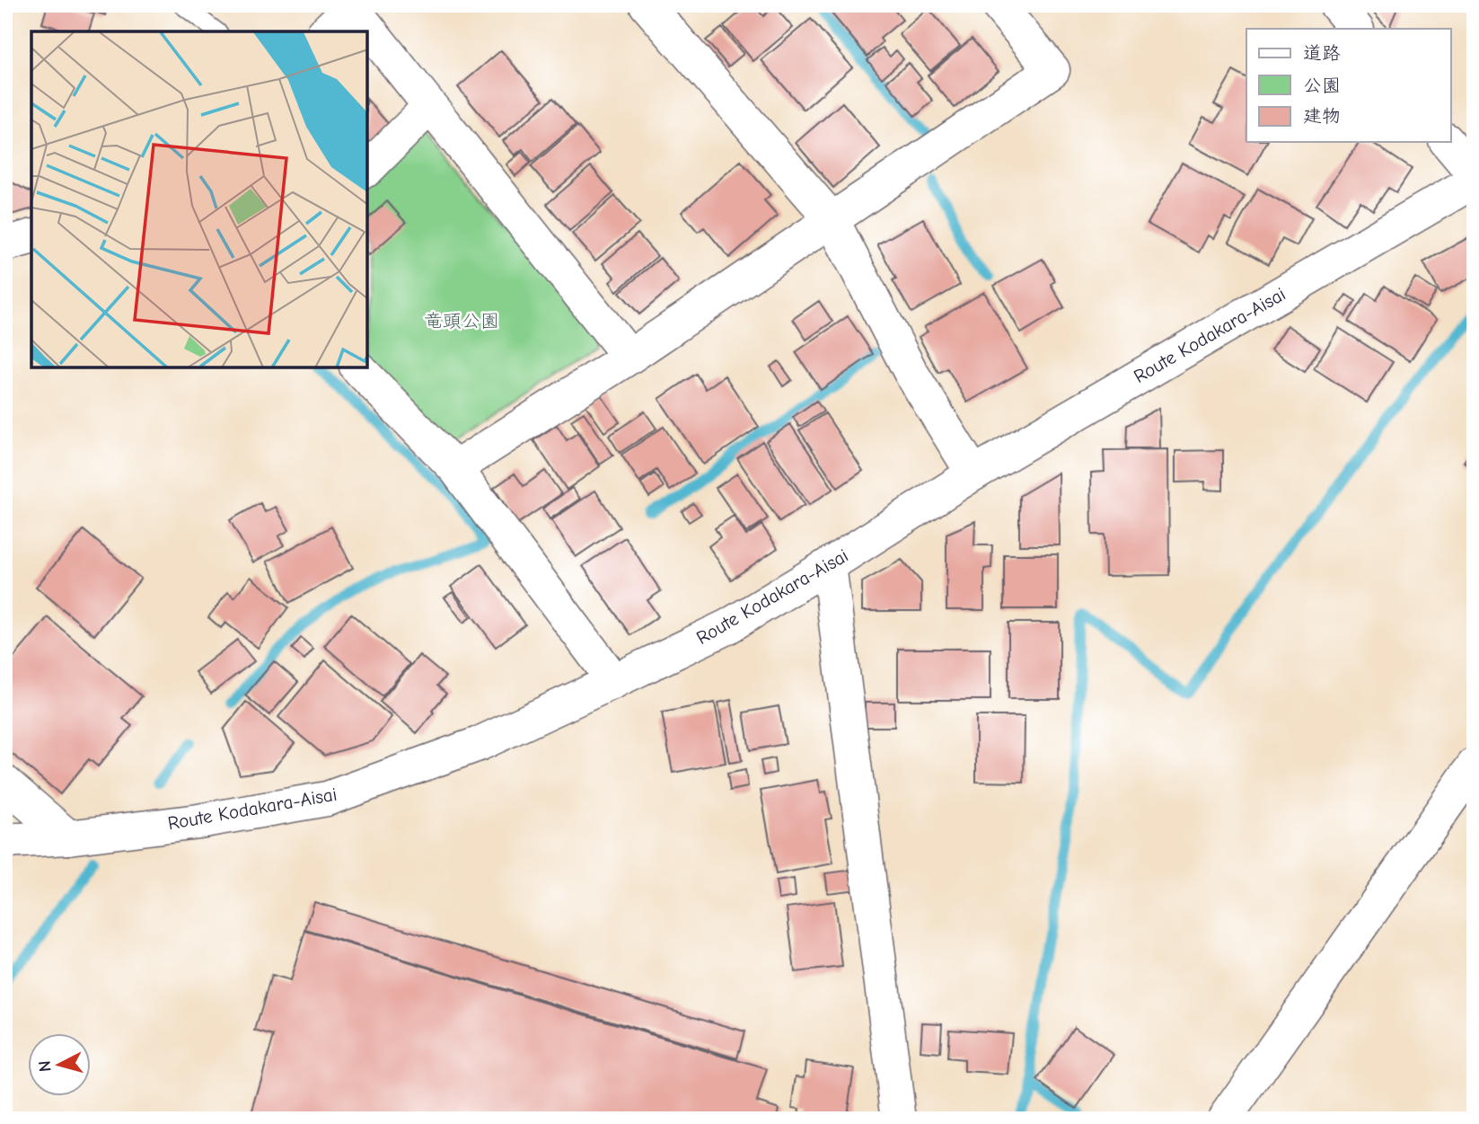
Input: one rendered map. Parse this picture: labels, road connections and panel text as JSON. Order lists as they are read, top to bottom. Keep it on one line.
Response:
{"streets":{"street":["Route Kodakara-Aisai"]},"parks":["竜頭公園"],"legend":["道路","公園","建物"],"north":"left"}
